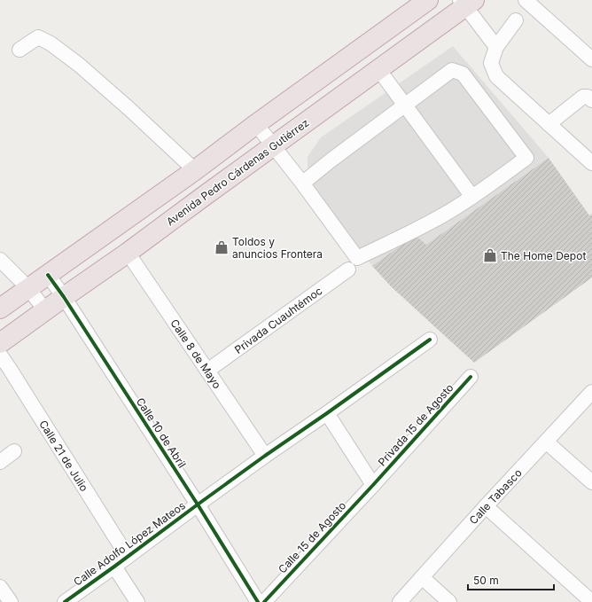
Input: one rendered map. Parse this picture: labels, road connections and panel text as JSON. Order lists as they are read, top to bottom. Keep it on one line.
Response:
{"streets":{"highway":["Avenida Pedro Cárdenas Gutiérrez"],"street":["Privada Cuauhtémoc","Calle 8 de Mayo","Privada 15 de Agosto","Calle 10 de Abril","Calle 21 de Julio","Calle Tabasco","Calle 15 de Agosto","Calle Adolfo López Mateos"]},"crossings":[["Avenida Pedro Cárdenas Gutiérrez","Calle 8 de Mayo"],["Avenida Pedro Cárdenas Gutiérrez","Calle 10 de Abril"],["Privada Cuauhtémoc","Calle 8 de Mayo"],["Calle 8 de Mayo","Calle Adolfo López Mateos"],["Privada 15 de Agosto","Calle 15 de Agosto"],["Calle 10 de Abril","Calle Adolfo López Mateos"],["Calle 21 de Julio","Calle Adolfo López Mateos"]],"places":{"shop":["Toldos y anuncios Frontera","The Home Depot"]},"scale_bar":"50 m"}
